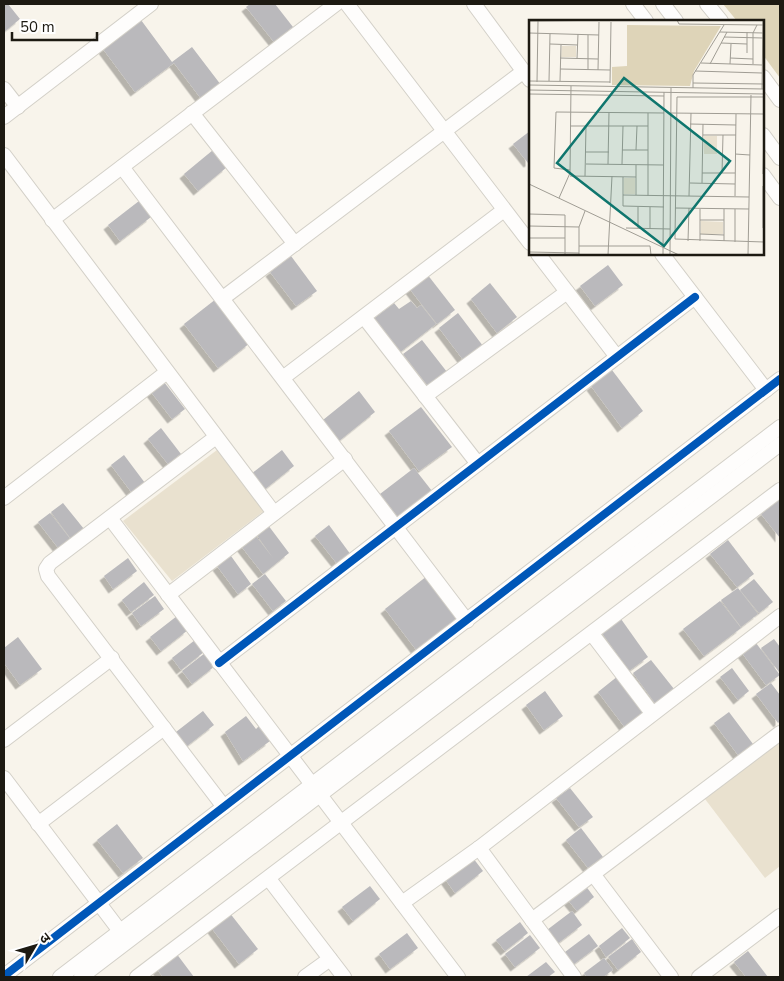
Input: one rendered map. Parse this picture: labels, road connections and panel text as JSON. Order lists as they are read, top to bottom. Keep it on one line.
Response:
{"scale_bar":"50 m","north":"top right"}
